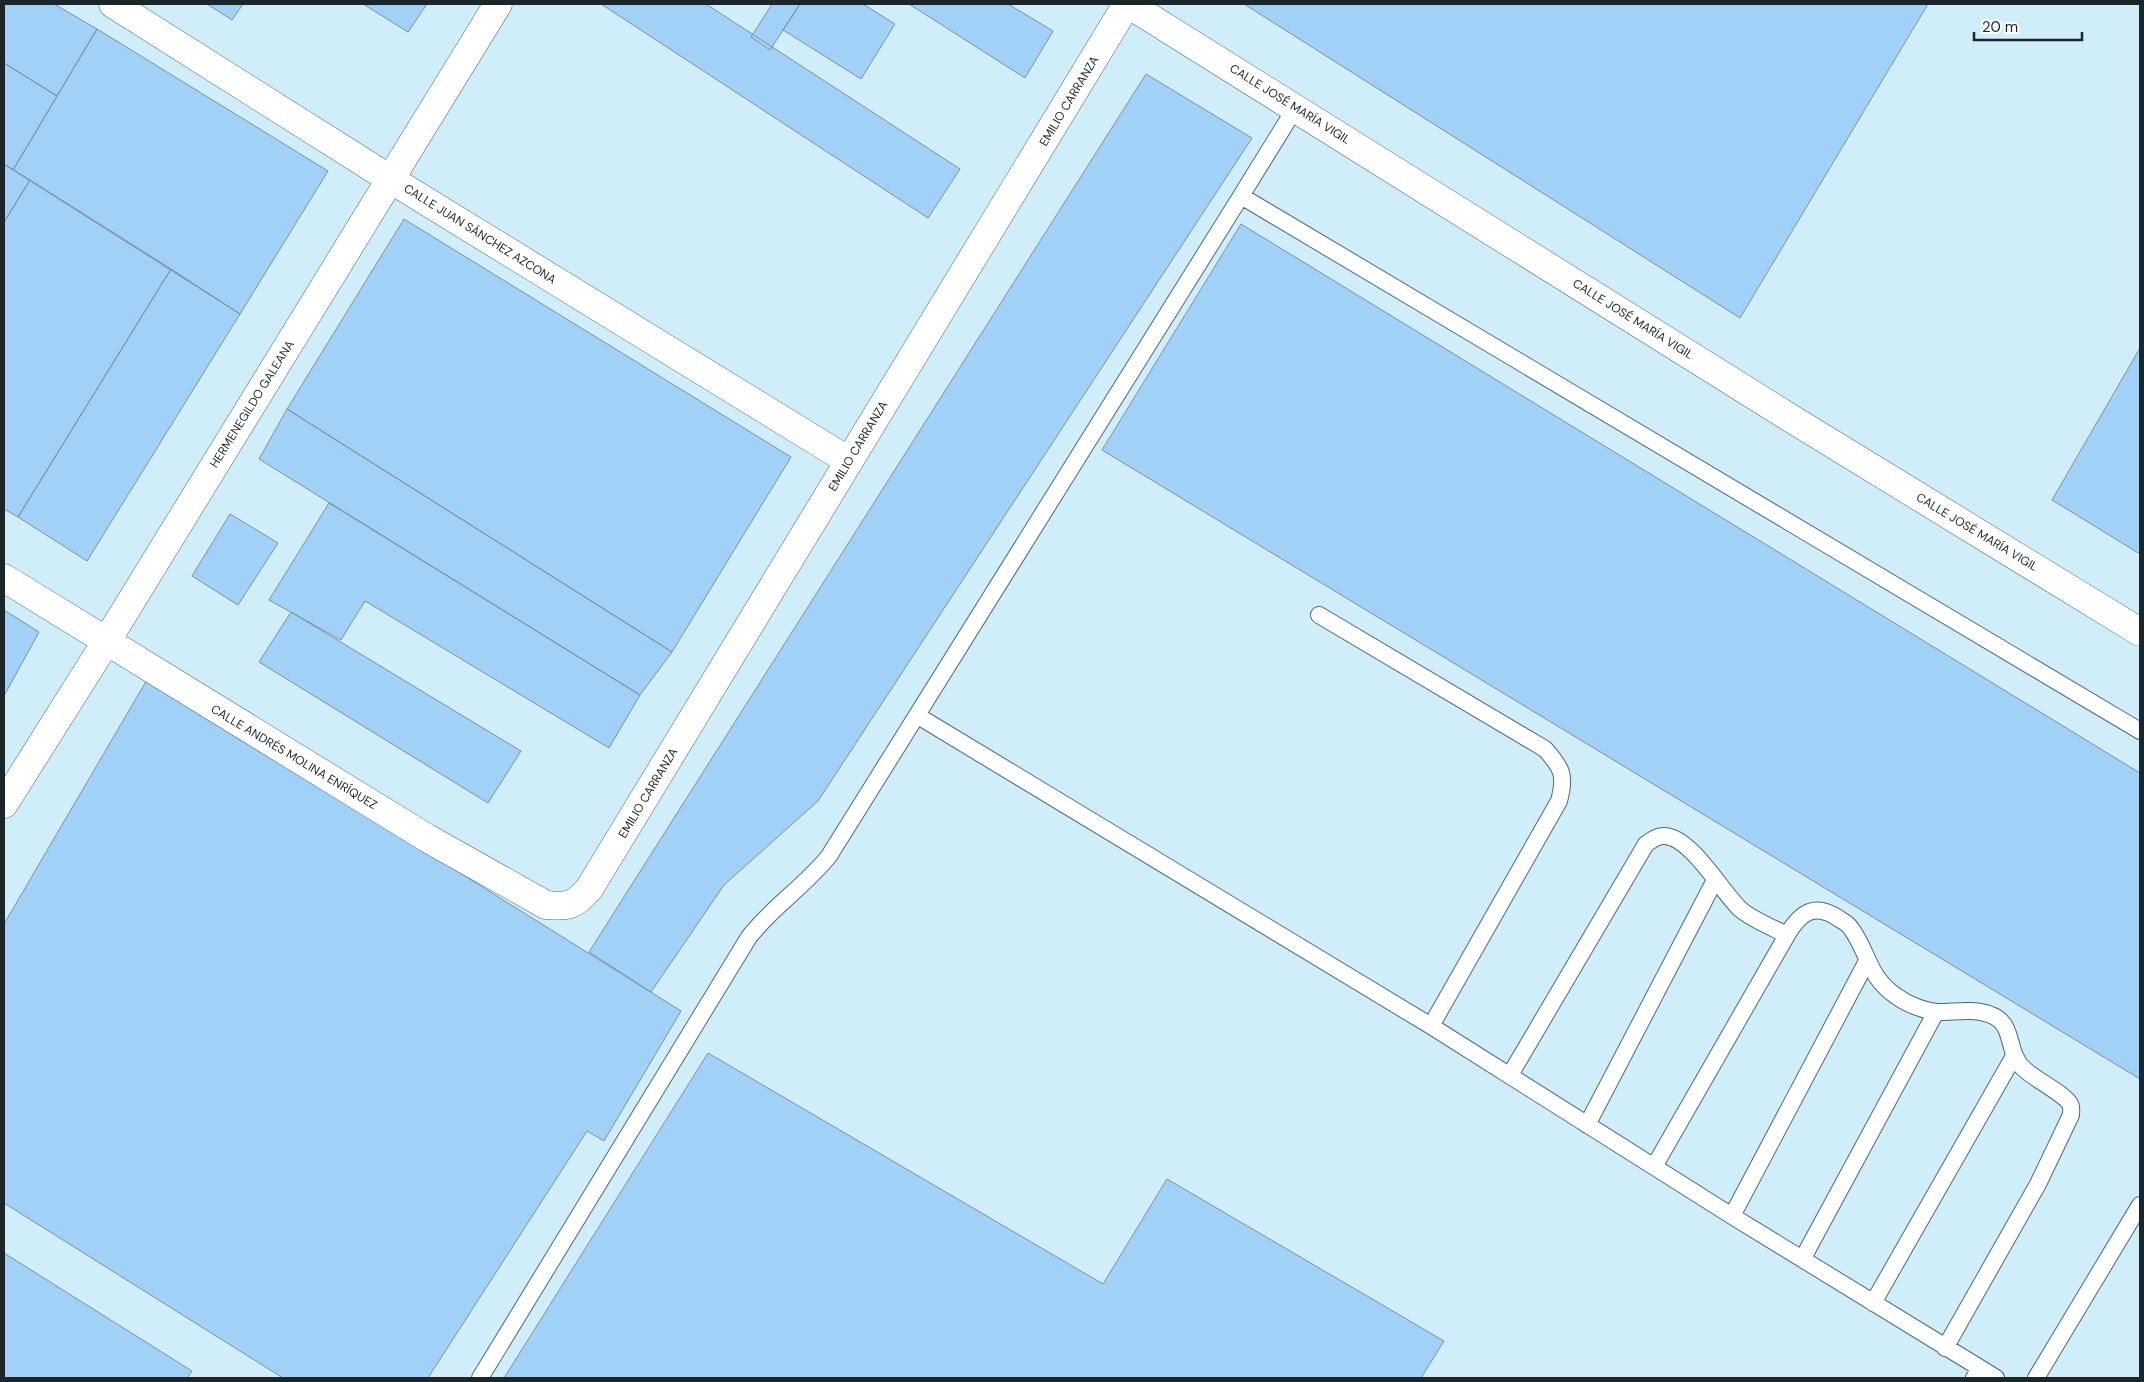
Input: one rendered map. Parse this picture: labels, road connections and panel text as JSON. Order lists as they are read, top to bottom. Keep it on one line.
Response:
{"streets":{"street":["EMILIO CARRANZA","CALLE JOSÉ MARÍA VIGIL","CALLE JUAN SÁNCHEZ AZCONA","HERMENEGILDO GALEANA","CALLE ANDRÉS MOLINA ENRÍQUEZ"]},"crossings":[["EMILIO CARRANZA","CALLE JOSÉ MARÍA VIGIL"],["EMILIO CARRANZA","CALLE JUAN SÁNCHEZ AZCONA"],["EMILIO CARRANZA","CALLE ANDRÉS MOLINA ENRÍQUEZ"],["CALLE JUAN SÁNCHEZ AZCONA","HERMENEGILDO GALEANA"],["HERMENEGILDO GALEANA","CALLE ANDRÉS MOLINA ENRÍQUEZ"]],"scale_bar":"20 m"}
